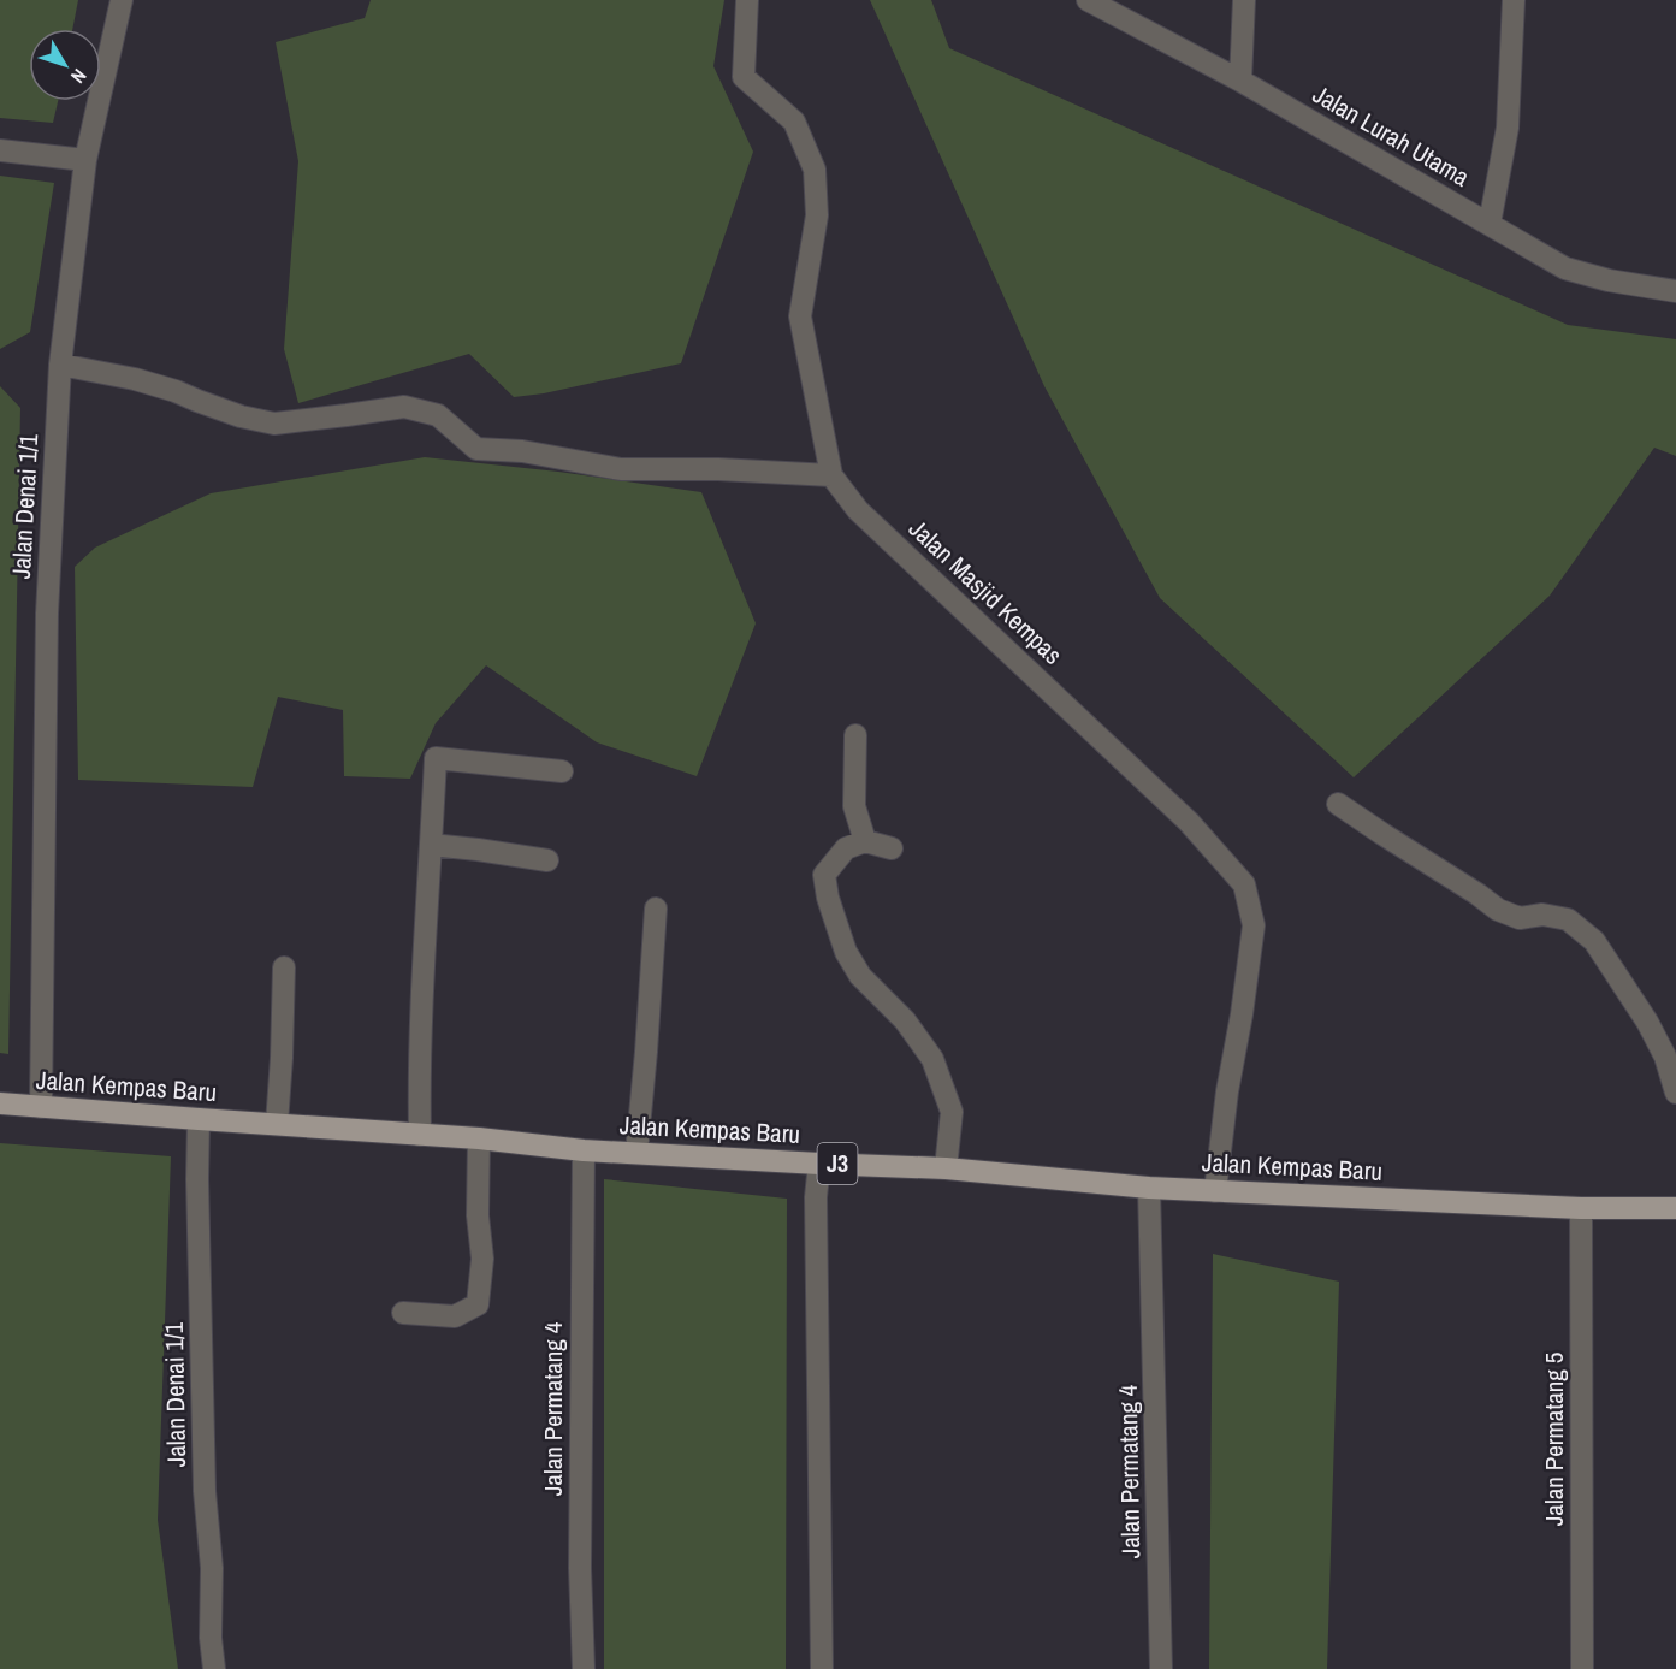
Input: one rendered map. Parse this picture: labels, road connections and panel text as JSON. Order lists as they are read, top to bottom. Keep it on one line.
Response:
{"streets":{"main road":["Jalan Kempas Baru","J3"],"street":["Jalan Lurah Utama","Jalan Denai 1/1","Jalan Masjid Kempas","Jalan Permatang 4","Jalan Permatang 5"]},"crossings":[["Jalan Denai 1/1","Jalan Kempas Baru"],["Jalan Masjid Kempas","Jalan Kempas Baru"],["Jalan Kempas Baru","Jalan Permatang 4"],["Jalan Kempas Baru","Jalan Permatang 5"]],"north":"bottom right"}
